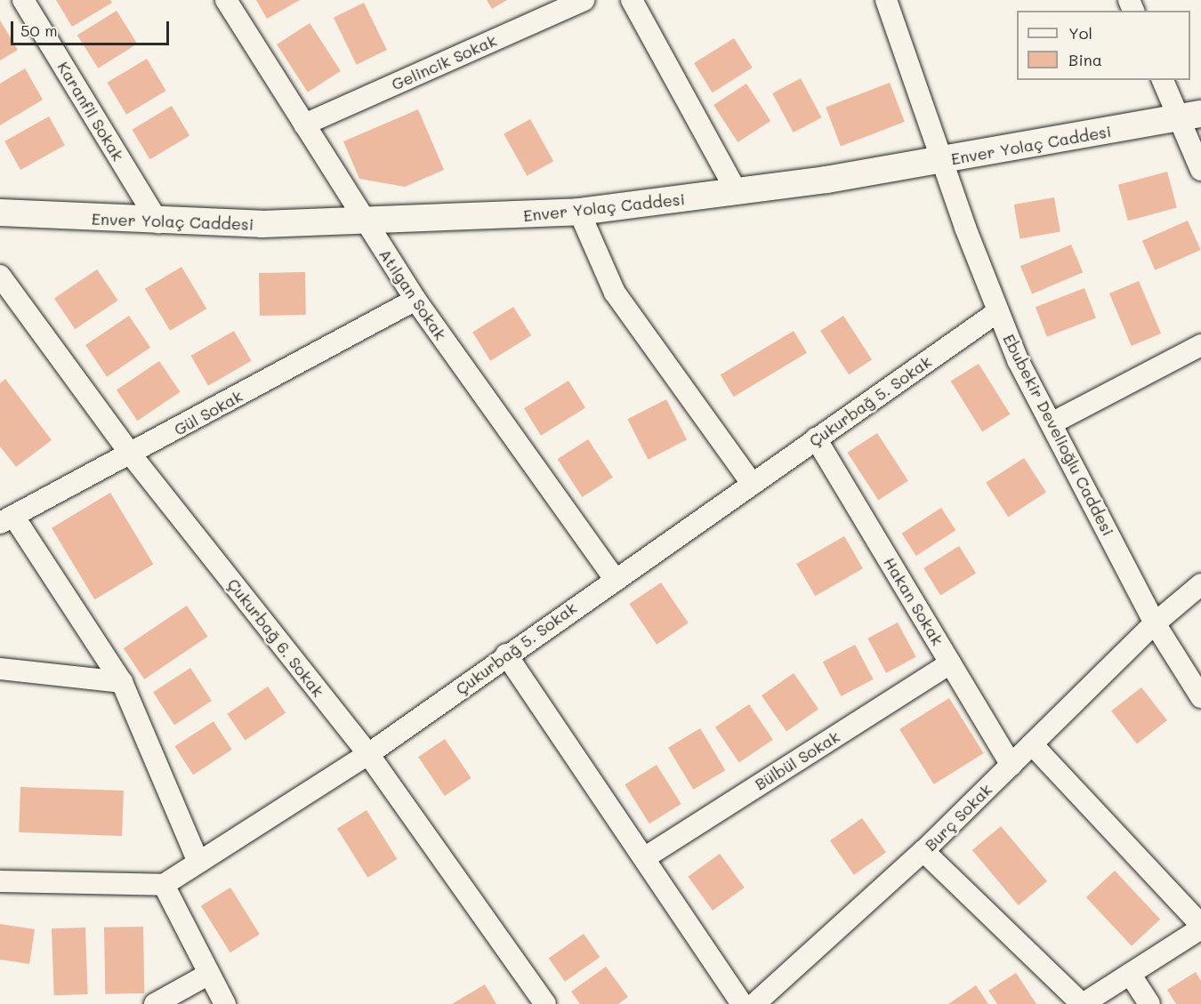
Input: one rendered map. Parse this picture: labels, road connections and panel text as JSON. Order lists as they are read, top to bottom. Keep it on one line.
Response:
{"streets":{"street":["Gelincik Sokak","Karanfil Sokak","Enver Yolaç Caddesi","Atılgan Sokak","Çukurbağ 5. Sokak","Gül Sokak","Ebubekir Develioğlu Caddesi","Hakan Sokak","Çukurbağ 6. Sokak","Bülbül Sokak","Burç Sokak"]},"crossings":[["Gelincik Sokak","Atılgan Sokak"],["Karanfil Sokak","Enver Yolaç Caddesi"],["Enver Yolaç Caddesi","Atılgan Sokak"],["Enver Yolaç Caddesi","Ebubekir Develioğlu Caddesi"],["Atılgan Sokak","Çukurbağ 5. Sokak"],["Atılgan Sokak","Gül Sokak"],["Çukurbağ 5. Sokak","Ebubekir Develioğlu Caddesi"],["Çukurbağ 5. Sokak","Hakan Sokak"],["Çukurbağ 5. Sokak","Çukurbağ 6. Sokak"],["Gül Sokak","Çukurbağ 6. Sokak"],["Ebubekir Develioğlu Caddesi","Burç Sokak"],["Hakan Sokak","Bülbül Sokak"],["Hakan Sokak","Burç Sokak"]],"legend":["Yol","Bina"],"scale_bar":"50 m"}
